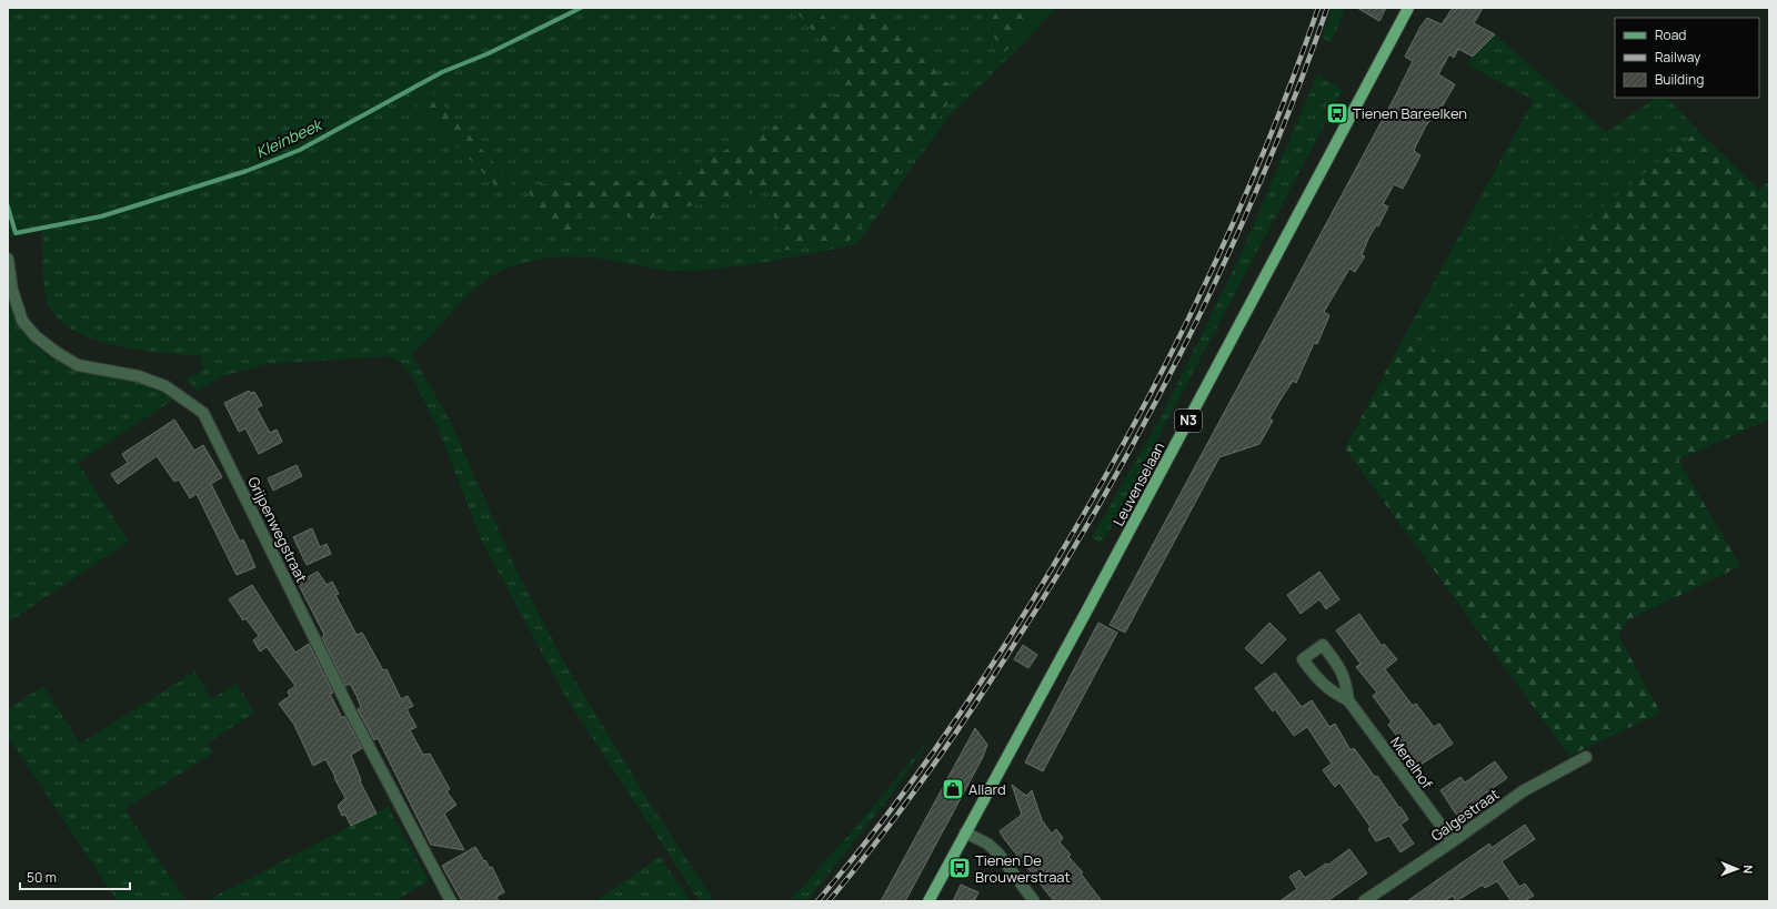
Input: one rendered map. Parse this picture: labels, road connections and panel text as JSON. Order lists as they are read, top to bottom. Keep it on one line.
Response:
{"streets":{"main road":["N3","Leuvenselaan"],"street":["Grijpenwegstraat","Merelhof","Galgestraat"]},"crossings":[["Merelhof","Galgestraat"]],"water":["Kleinbeek"],"places":{"bus stop":["Tienen Bareelken","Tienen De Brouwerstraat"],"shop":["Allard"]},"legend":["Road","Railway","Building"],"scale_bar":"50 m","north":"right"}
